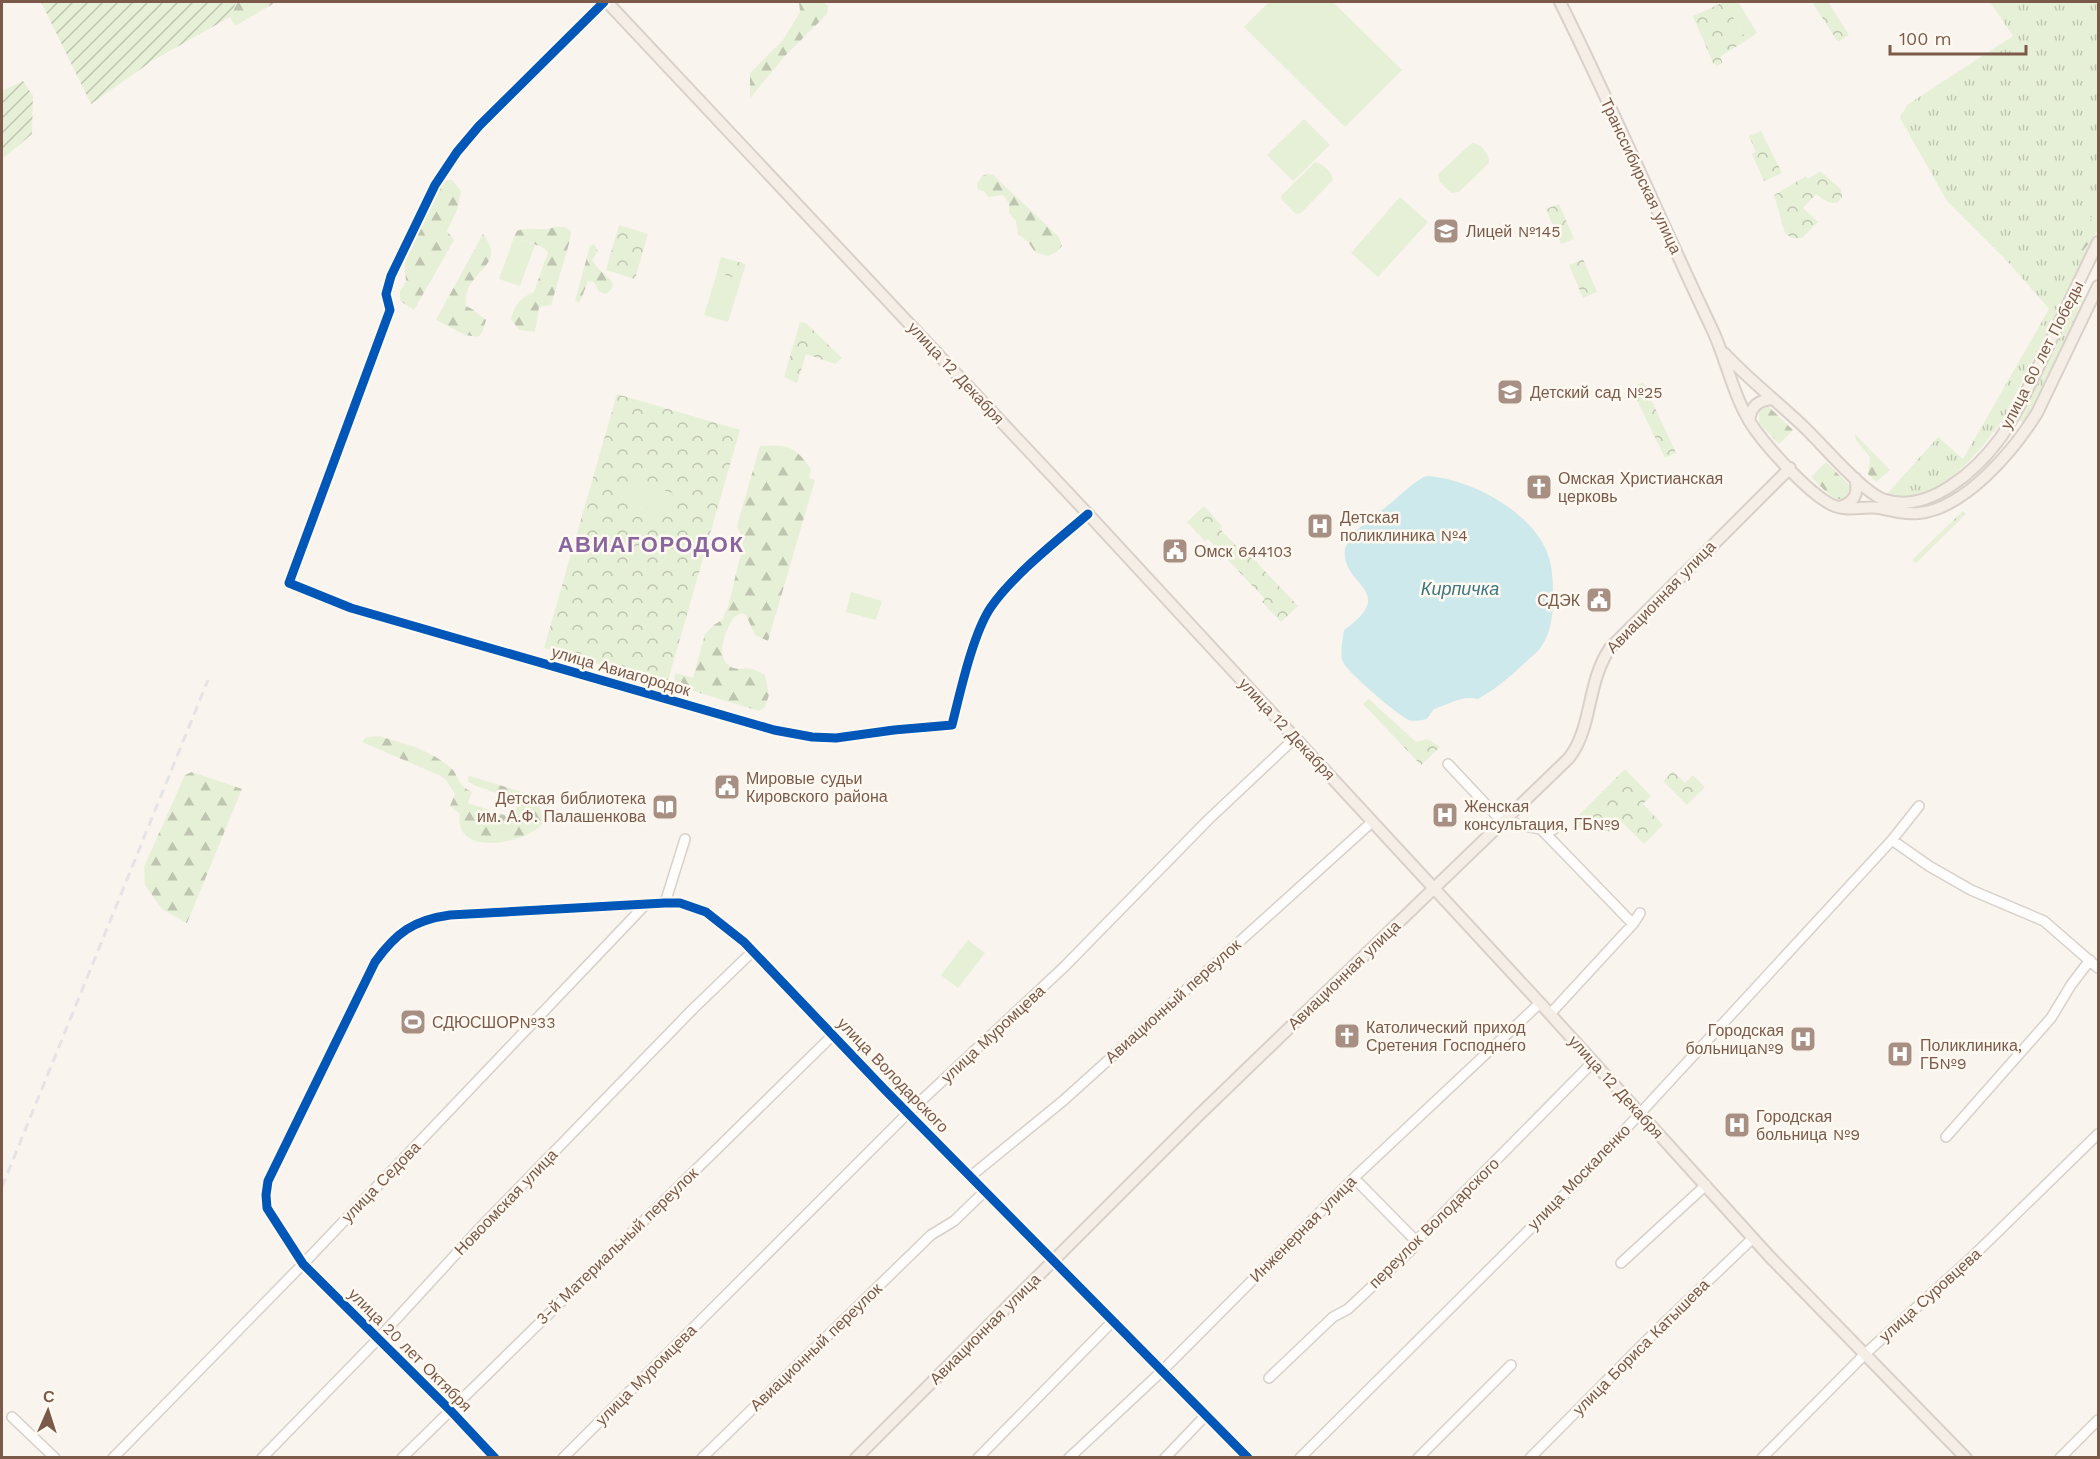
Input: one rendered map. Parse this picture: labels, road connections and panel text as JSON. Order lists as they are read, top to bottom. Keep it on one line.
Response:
{"streets":{"main road":["Транссибирская улица","улица 60 лет Победы","улица 12 Декабря","Авиационная улица"],"street":["улица Авиагородок","Авиационный переулок","улица Муромцева","улица Володарского","улица Москаленко","улица Седова","Новоомская улица","переулок Володарского","Инженерная улица","3-й Материальный переулок","улица Суровцева","улица Бориса Катышева","улица 20 лет Октября"]},"crossings":[["Транссибирская улица","улица 60 лет Победы"],["улица 12 Декабря","Авиационная улица"],["улица 12 Декабря","улица Авиагородок"],["улица 12 Декабря","Авиационный переулок"],["улица 12 Декабря","улица Муромцева"],["улица 12 Декабря","улица Москаленко"],["улица 12 Декабря","переулок Володарского"],["улица 12 Декабря","Инженерная улица"],["улица 12 Декабря","улица Суровцева"],["улица 12 Декабря","улица Бориса Катышева"],["Авиационная улица","улица Володарского"],["Авиационный переулок","улица Володарского"],["улица Муромцева","улица Володарского"],["улица Володарского","улица Седова"],["улица Володарского","Новоомская улица"],["улица Володарского","Инженерная улица"],["улица Володарского","3-й Материальный переулок"],["улица Володарского","улица 20 лет Октября"],["улица Седова","улица 20 лет Октября"],["Новоомская улица","улица 20 лет Октября"],["3-й Материальный переулок","улица 20 лет Октября"]],"districts":["АВИАГОРОДОК"],"water":["Кирпичка"],"places":{"school or university":["Лицей №145","Детский сад №25"],"church":["Омская Христианская церковь","Католический приход Сретения Господнего"],"hospital":["Детская поликлиника №4","Женская консультация, ГБ№9","Городская больница№9","Поликлиника, ГБ№9","Городская больница №9"],"public building":["Омск 644103","СДЭК","Мировые судьи Кировского района"],"library":["Детская библиотека им. А.Ф. Палашенкова"],"sports":["СДЮСШОР№33"]},"scale_bar":"100 m","north":"top"}
